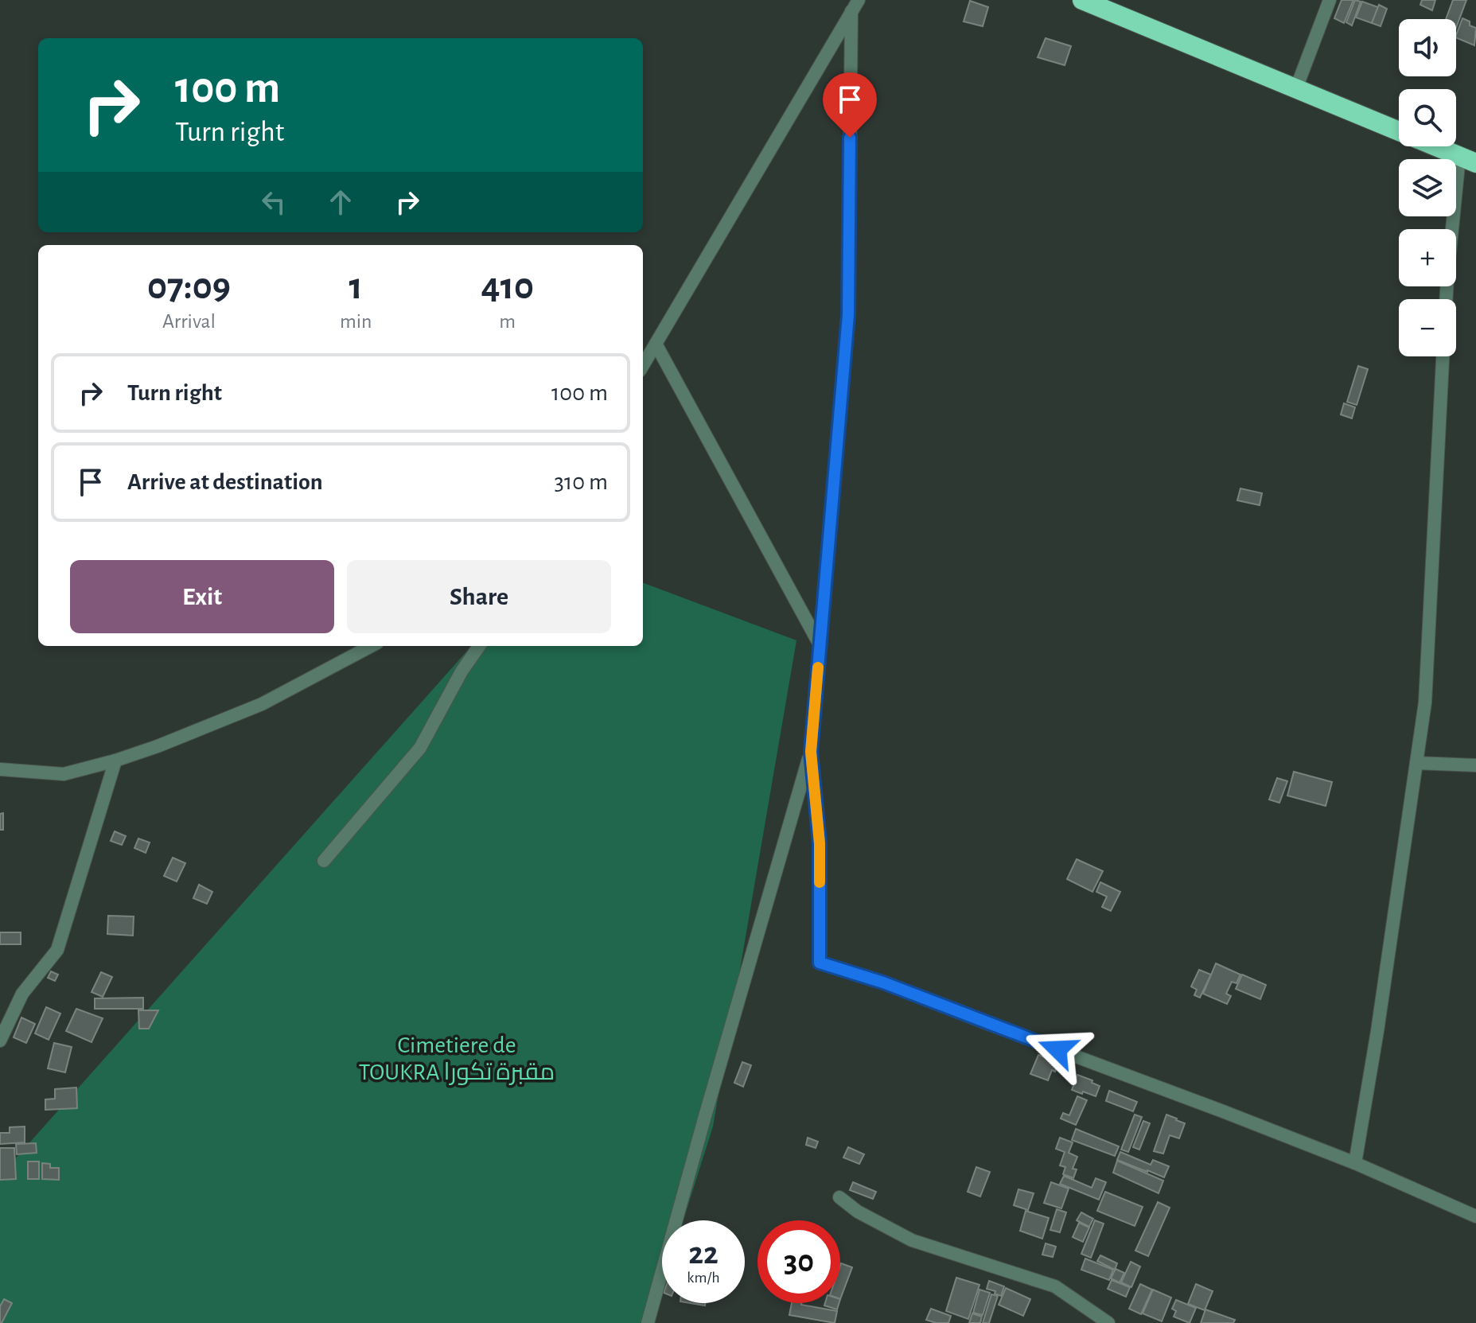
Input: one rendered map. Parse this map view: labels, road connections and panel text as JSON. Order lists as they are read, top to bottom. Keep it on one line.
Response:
{"parks":["Cimetiere de TOUKRA مقبرة تكورا"],"page":{"map_buttons":["+","−"],"turn":["100 m","Turn right"],"eta":["07:09","Arrival","1","min","410","m"],"list":[{"name":"Turn right","value":"100 m"},{"name":"Arrive at destination","value":"310 m"}],"buttons":["Exit","Share"],"speed":"22 km/h","limit":"30"}}
